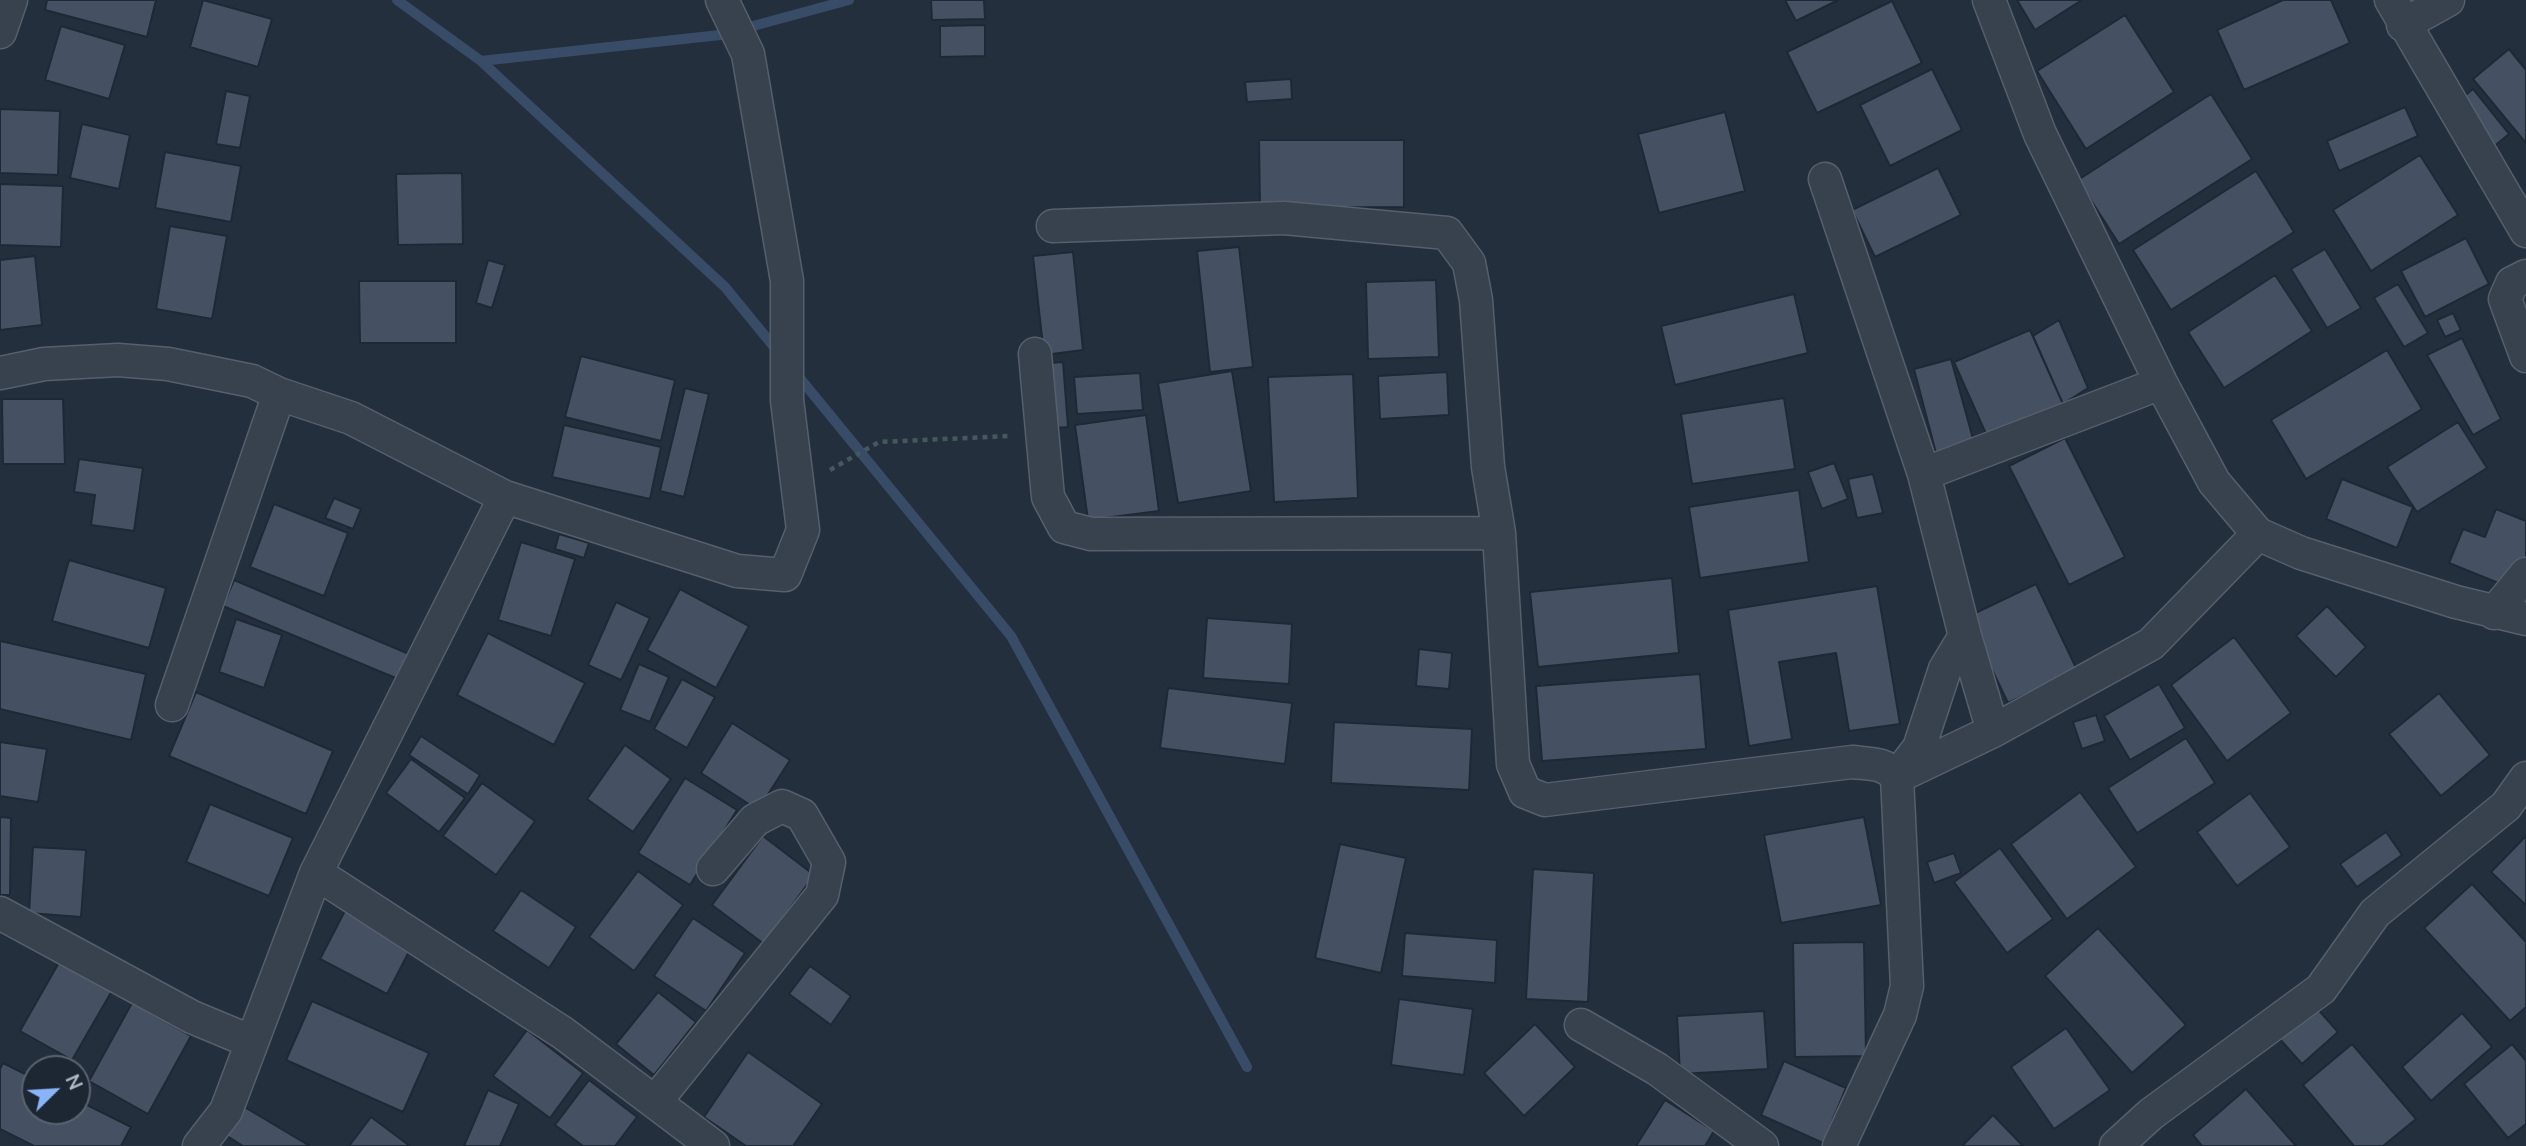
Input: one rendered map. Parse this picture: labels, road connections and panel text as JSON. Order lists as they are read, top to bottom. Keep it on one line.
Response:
{"north":"top right"}
